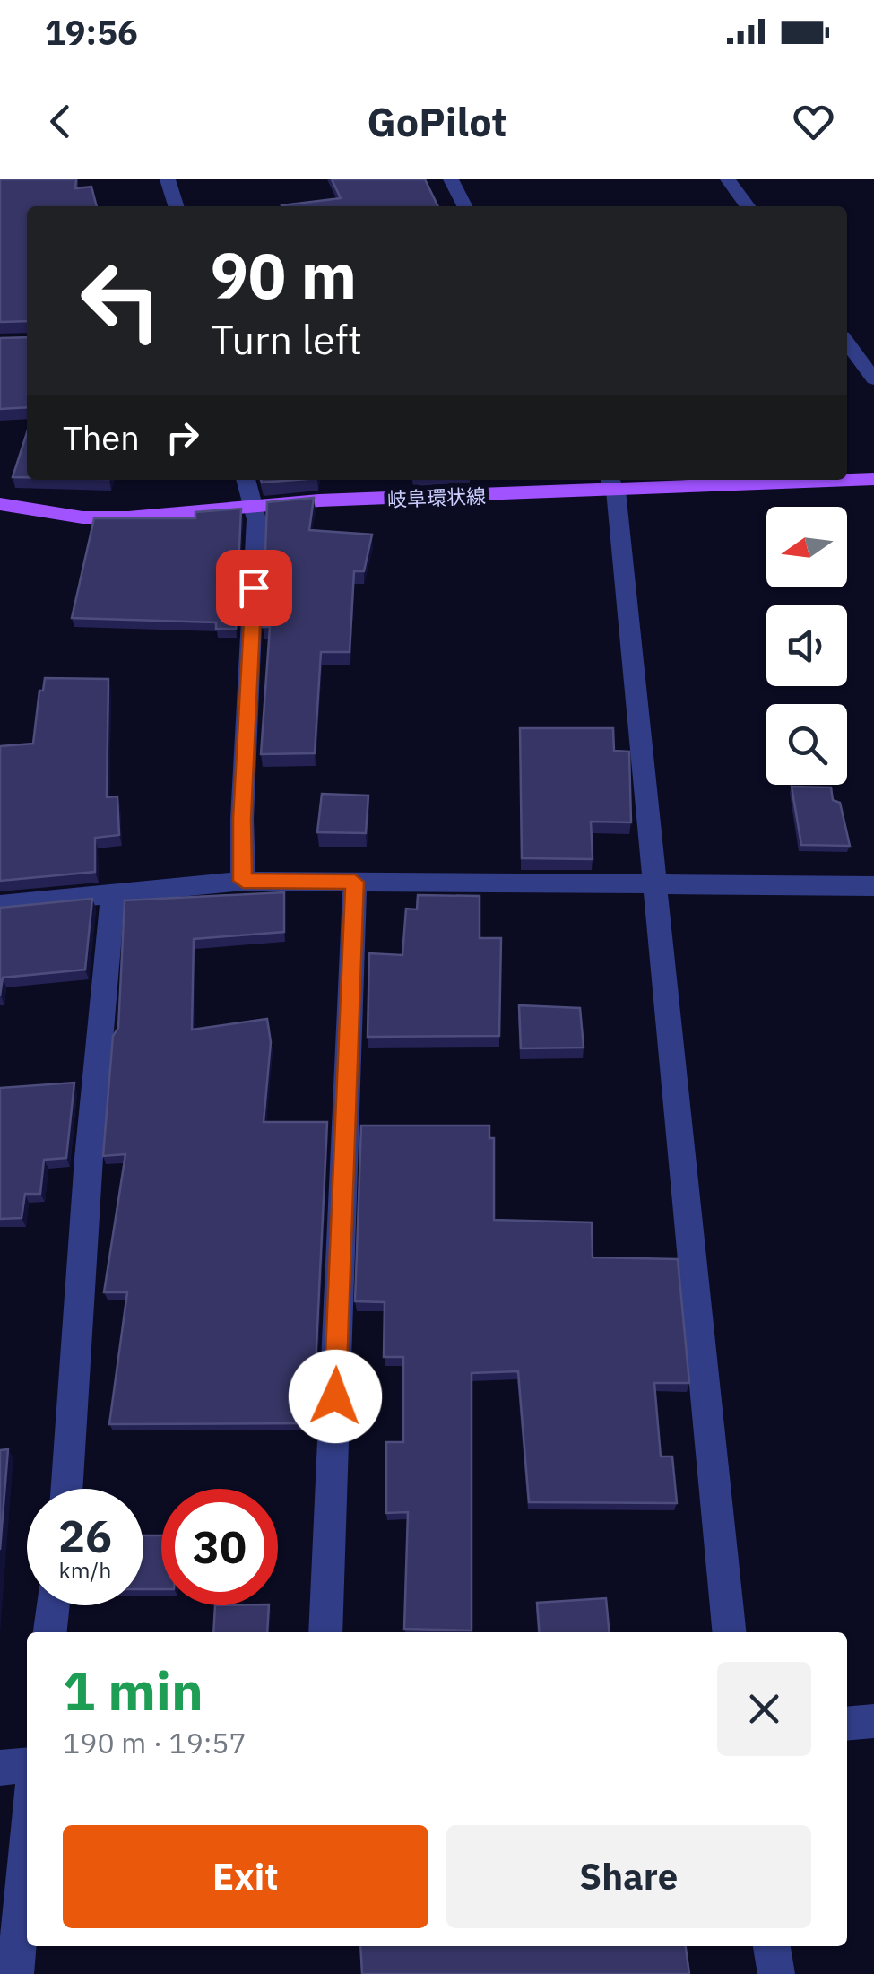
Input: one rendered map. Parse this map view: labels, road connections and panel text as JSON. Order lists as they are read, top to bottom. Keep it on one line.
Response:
{"streets":{"main road":["岐阜環状線"]},"north":"left","page":{"status":"19:56","header":"GoPilot","turn":["90 m","Turn left"],"then":"Then","speed":"26 km/h","limit":"30","heading":["1 min","190 m · 19:57"],"buttons":["Exit","Share"]}}
